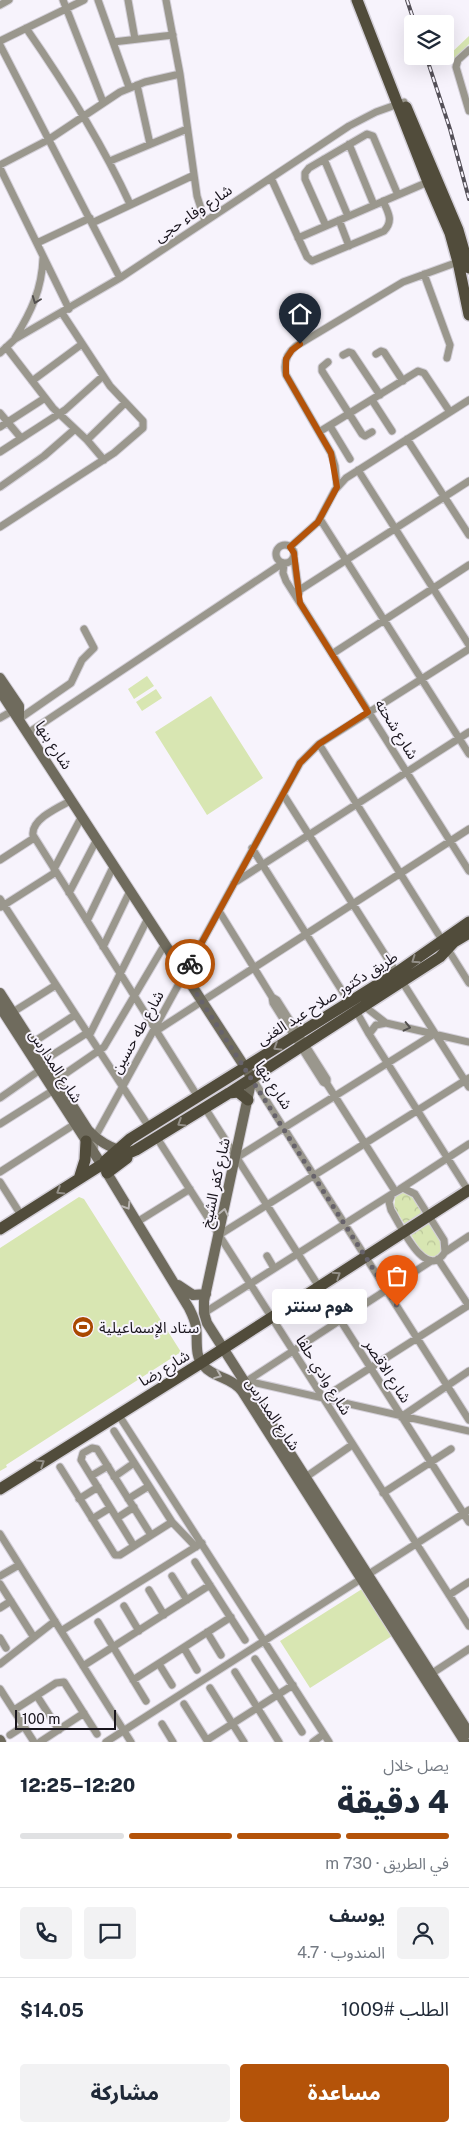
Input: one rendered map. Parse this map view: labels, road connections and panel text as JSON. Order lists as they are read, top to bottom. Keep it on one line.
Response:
{"streets":{"main road":["شارع بنها","طريق دكتور صلاح عبد الغنى","شارع المدارس","شارع كفر الشيخ","شارع رضا"],"street":["شارع وفاء حجى","شارع شحته","شارع طه حسين","شارع الاقصر","شارع وادي حلفا"]},"crossings":[["شارع شحته","شارع طه حسين"],["شارع بنها","طريق دكتور صلاح عبد الغنى"],["شارع بنها","شارع طه حسين"],["شارع بنها","شارع كفر الشيخ"],["شارع بنها","شارع رضا"],["طريق دكتور صلاح عبد الغنى","شارع المدارس"],["طريق دكتور صلاح عبد الغنى","شارع كفر الشيخ"],["طريق دكتور صلاح عبد الغنى","شارع الاقصر"],["طريق دكتور صلاح عبد الغنى","شارع وادي حلفا"],["شارع طه حسين","شارع المدارس"],["شارع المدارس","شارع كفر الشيخ"],["شارع المدارس","شارع رضا"],["شارع كفر الشيخ","شارع الاقصر"],["شارع كفر الشيخ","شارع وادي حلفا"],["شارع رضا","شارع الاقصر"],["شارع رضا","شارع وادي حلفا"]],"one_way":["شارع كفر الشيخ","شارع رضا"],"places":{"other":["هوم سنتر"],"sports":["ستاد الإسماعيلية"]},"scale_bar":"100 m","page":{"bubble":"هوم سنتر","scale":"100 m","heading":["4 دقيقة","يصل خلال","12:20–12:25"],"panel":["يوسف","المندوب · 4.7","الطلب #1009","$14.05"],"bar":"في الطريق · 730 m","buttons":["مساعدة","مشاركة"]}}
